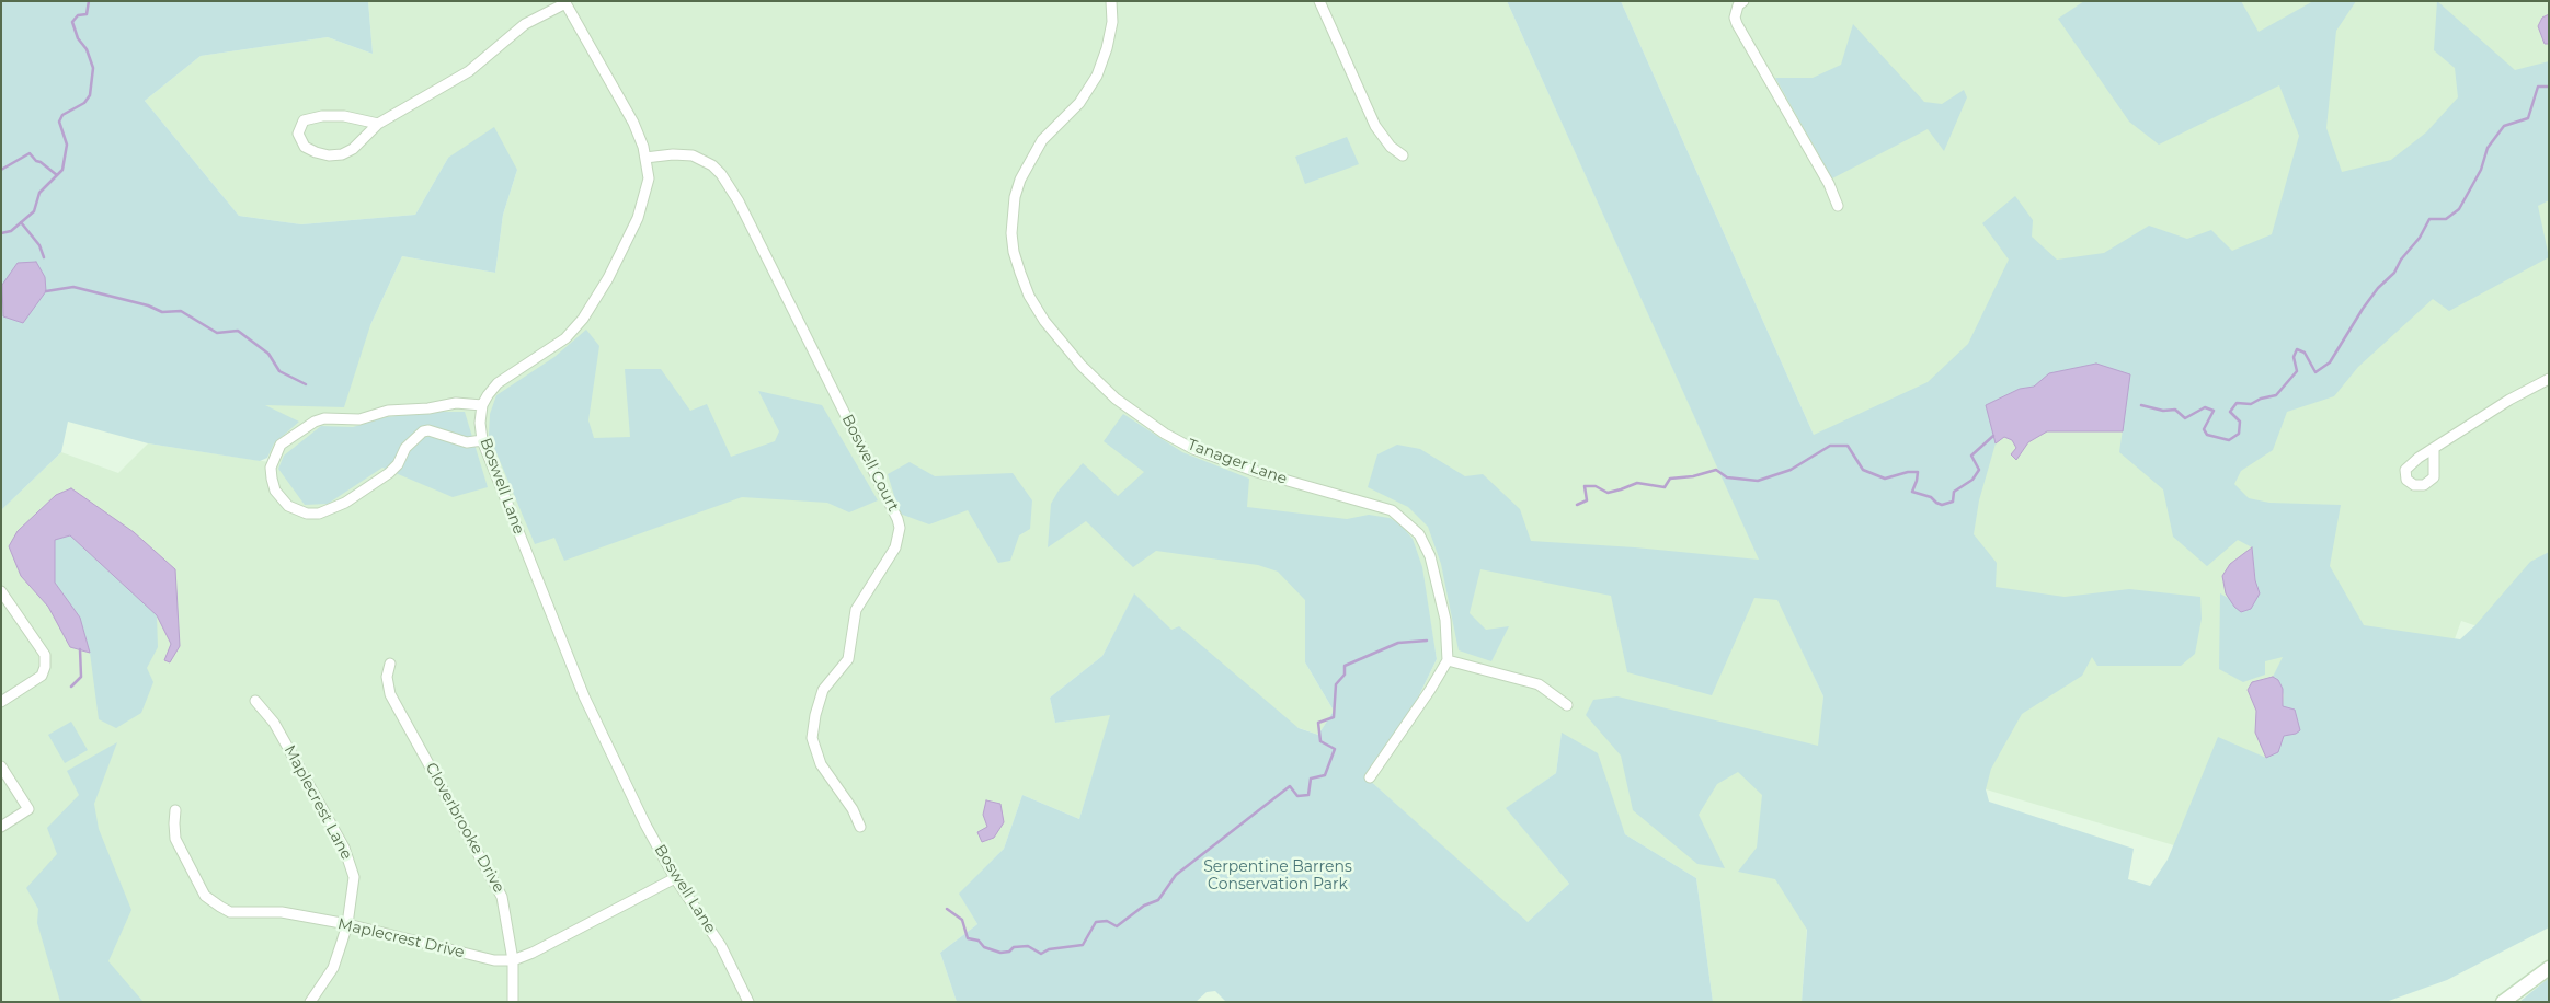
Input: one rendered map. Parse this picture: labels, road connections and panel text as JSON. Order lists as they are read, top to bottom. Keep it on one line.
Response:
{"streets":{"street":["Tanager Lane","Boswell Court","Boswell Lane","Maplecrest Lane","Cloverbrooke Drive","Maplecrest Drive"]},"crossings":[["Boswell Lane","Maplecrest Drive"],["Maplecrest Lane","Maplecrest Drive"],["Cloverbrooke Drive","Maplecrest Drive"]],"parks":["Serpentine Barrens Conservation Park"]}
